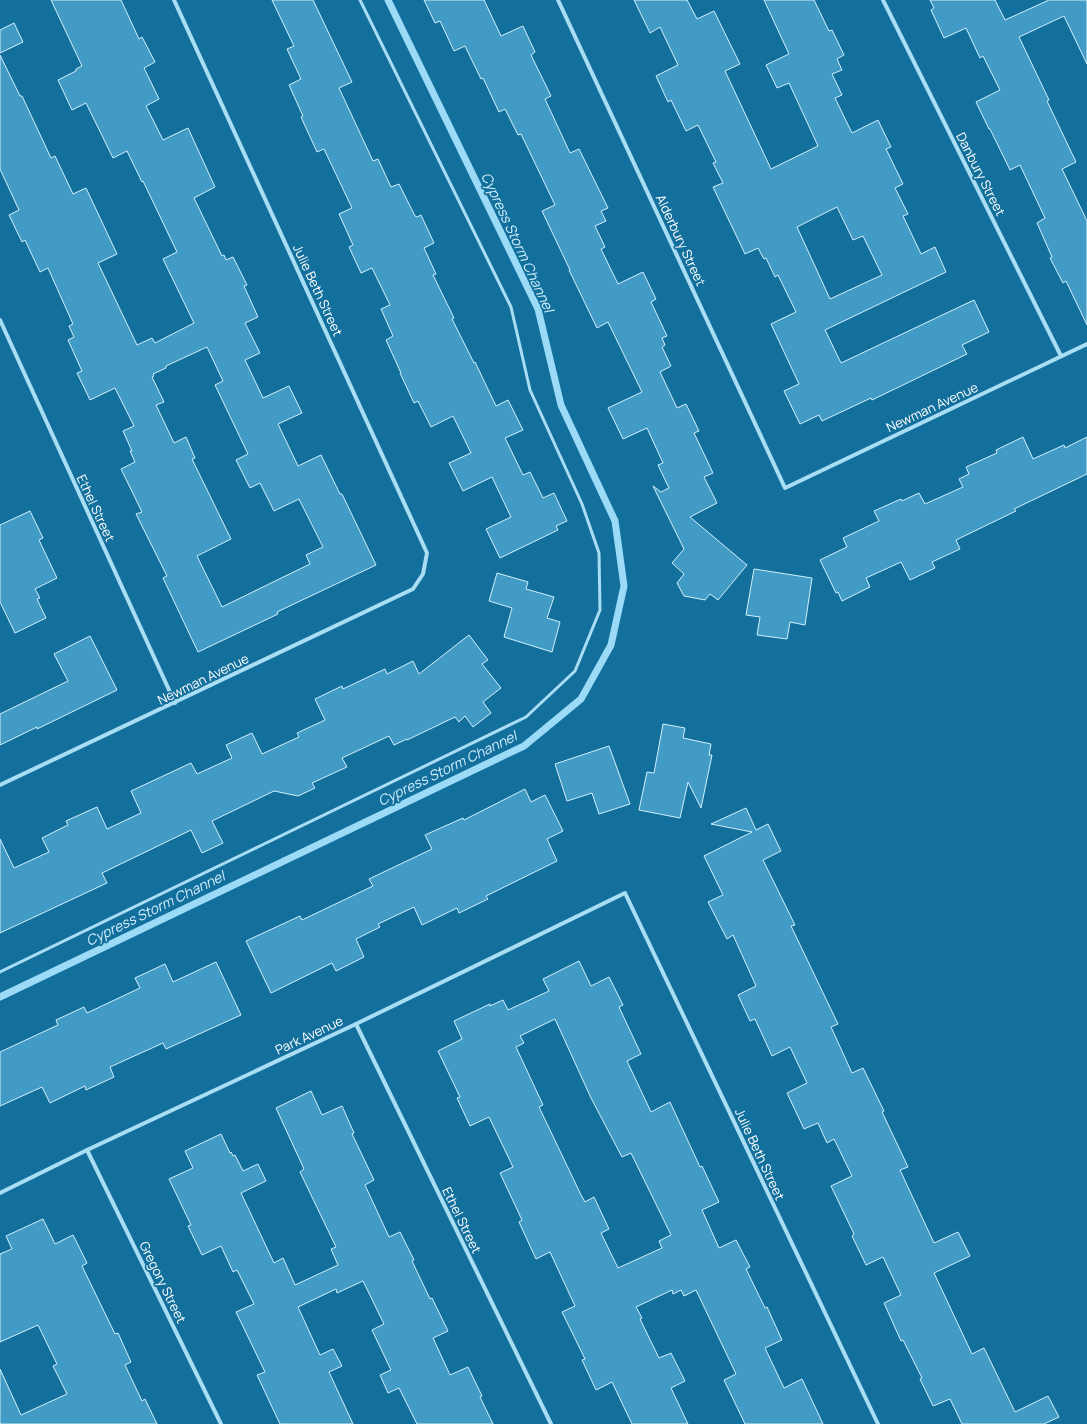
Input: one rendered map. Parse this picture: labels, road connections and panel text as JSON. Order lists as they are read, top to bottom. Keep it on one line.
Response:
{"streets":{"street":["Danbury Street","Alderbury Street","Julie Beth Street","Newman Avenue","Ethel Street","Park Avenue","Gregory Street"]},"crossings":[["Danbury Street","Newman Avenue"],["Alderbury Street","Newman Avenue"],["Julie Beth Street","Newman Avenue"],["Julie Beth Street","Park Avenue"],["Newman Avenue","Ethel Street"],["Ethel Street","Park Avenue"],["Park Avenue","Gregory Street"]],"water":["Cypress Storm Channel"]}
